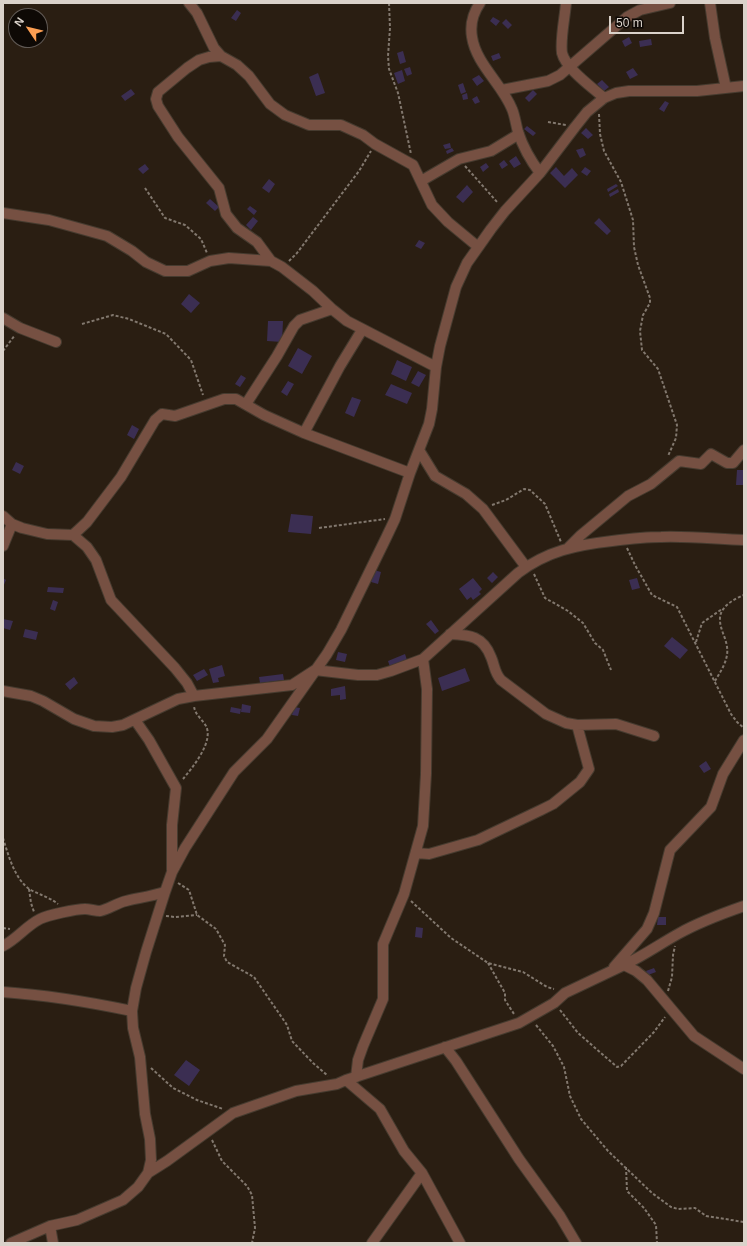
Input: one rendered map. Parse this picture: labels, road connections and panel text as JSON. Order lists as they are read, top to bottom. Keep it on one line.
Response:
{"scale_bar":"50 m","north":"top left"}
